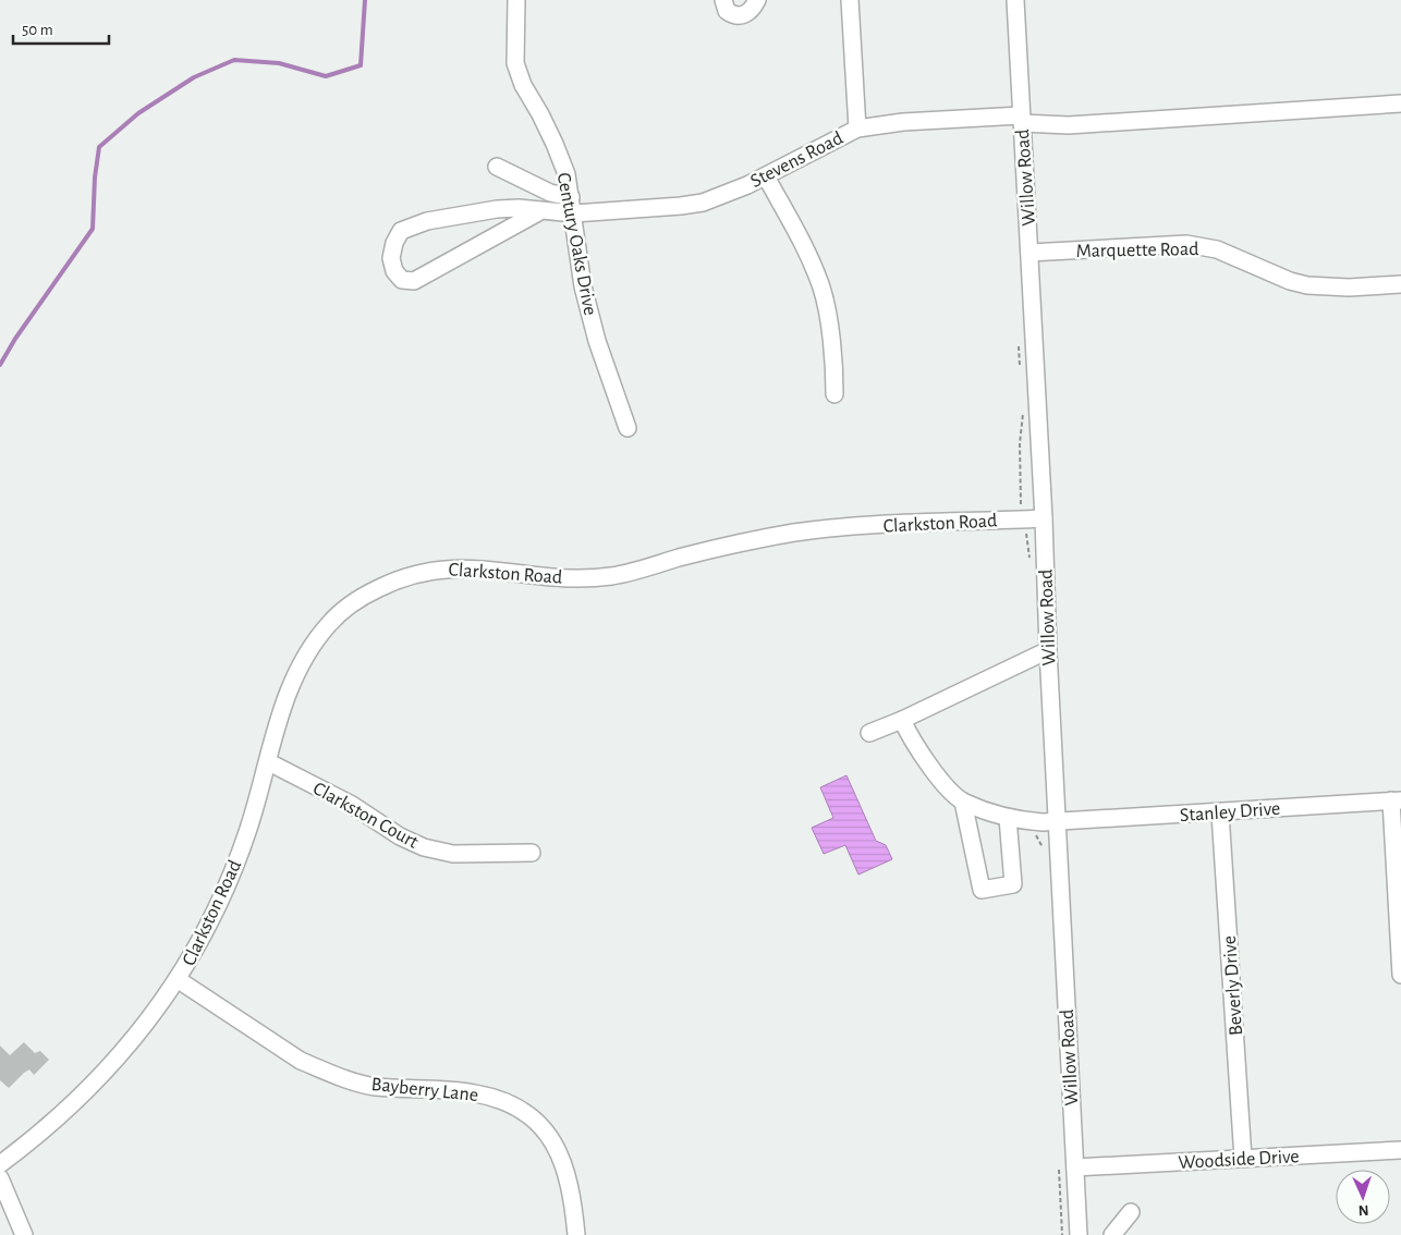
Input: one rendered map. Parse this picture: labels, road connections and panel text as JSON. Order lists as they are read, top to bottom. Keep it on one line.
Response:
{"streets":{"street":["Stevens Road","Willow Road","Century Oaks Drive","Marquette Road","Clarkston Road","Stanley Drive","Clarkston Court","Beverly Drive","Bayberry Lane","Woodside Drive"]},"crossings":[["Stevens Road","Willow Road"],["Stevens Road","Century Oaks Drive"],["Willow Road","Marquette Road"],["Willow Road","Clarkston Road"],["Willow Road","Stanley Drive"],["Willow Road","Woodside Drive"],["Clarkston Road","Clarkston Court"],["Clarkston Road","Bayberry Lane"],["Stanley Drive","Beverly Drive"],["Beverly Drive","Woodside Drive"]],"scale_bar":"50 m","north":"bottom"}
